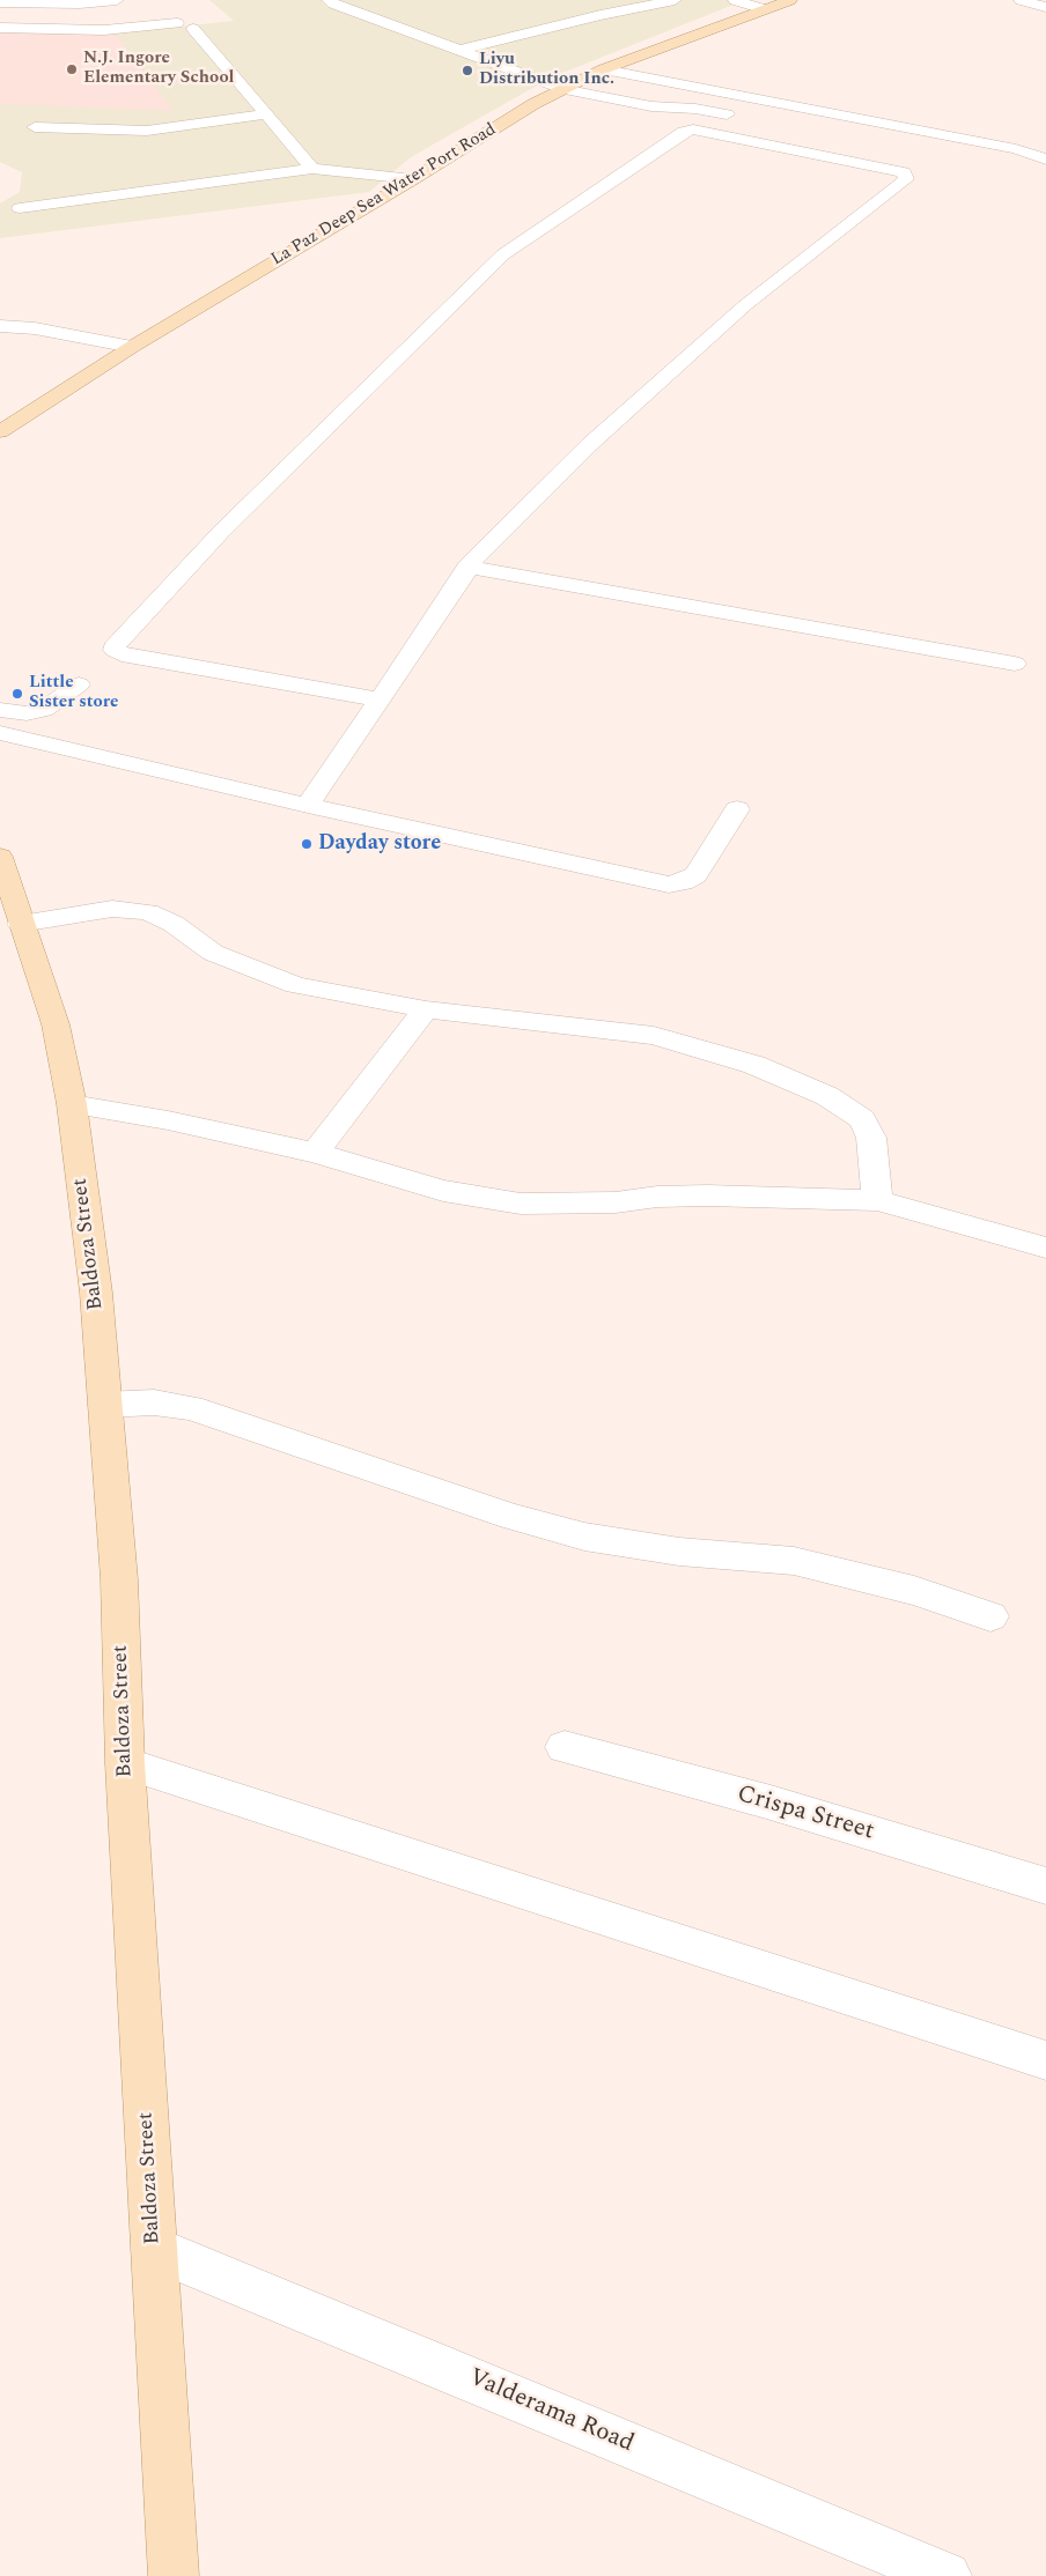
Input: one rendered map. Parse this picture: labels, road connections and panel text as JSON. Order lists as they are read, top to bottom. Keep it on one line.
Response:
{"streets":{"main road":["La Paz Deep Sea Water Port Road","Baldoza Street"],"street":["Crispa Street","Valderama Road"]},"crossings":[["Baldoza Street","Valderama Road"]],"places":["N.J. Ingore Elementary School","Liyu Distribution Inc.","Little Sister store","Dayday store"]}
